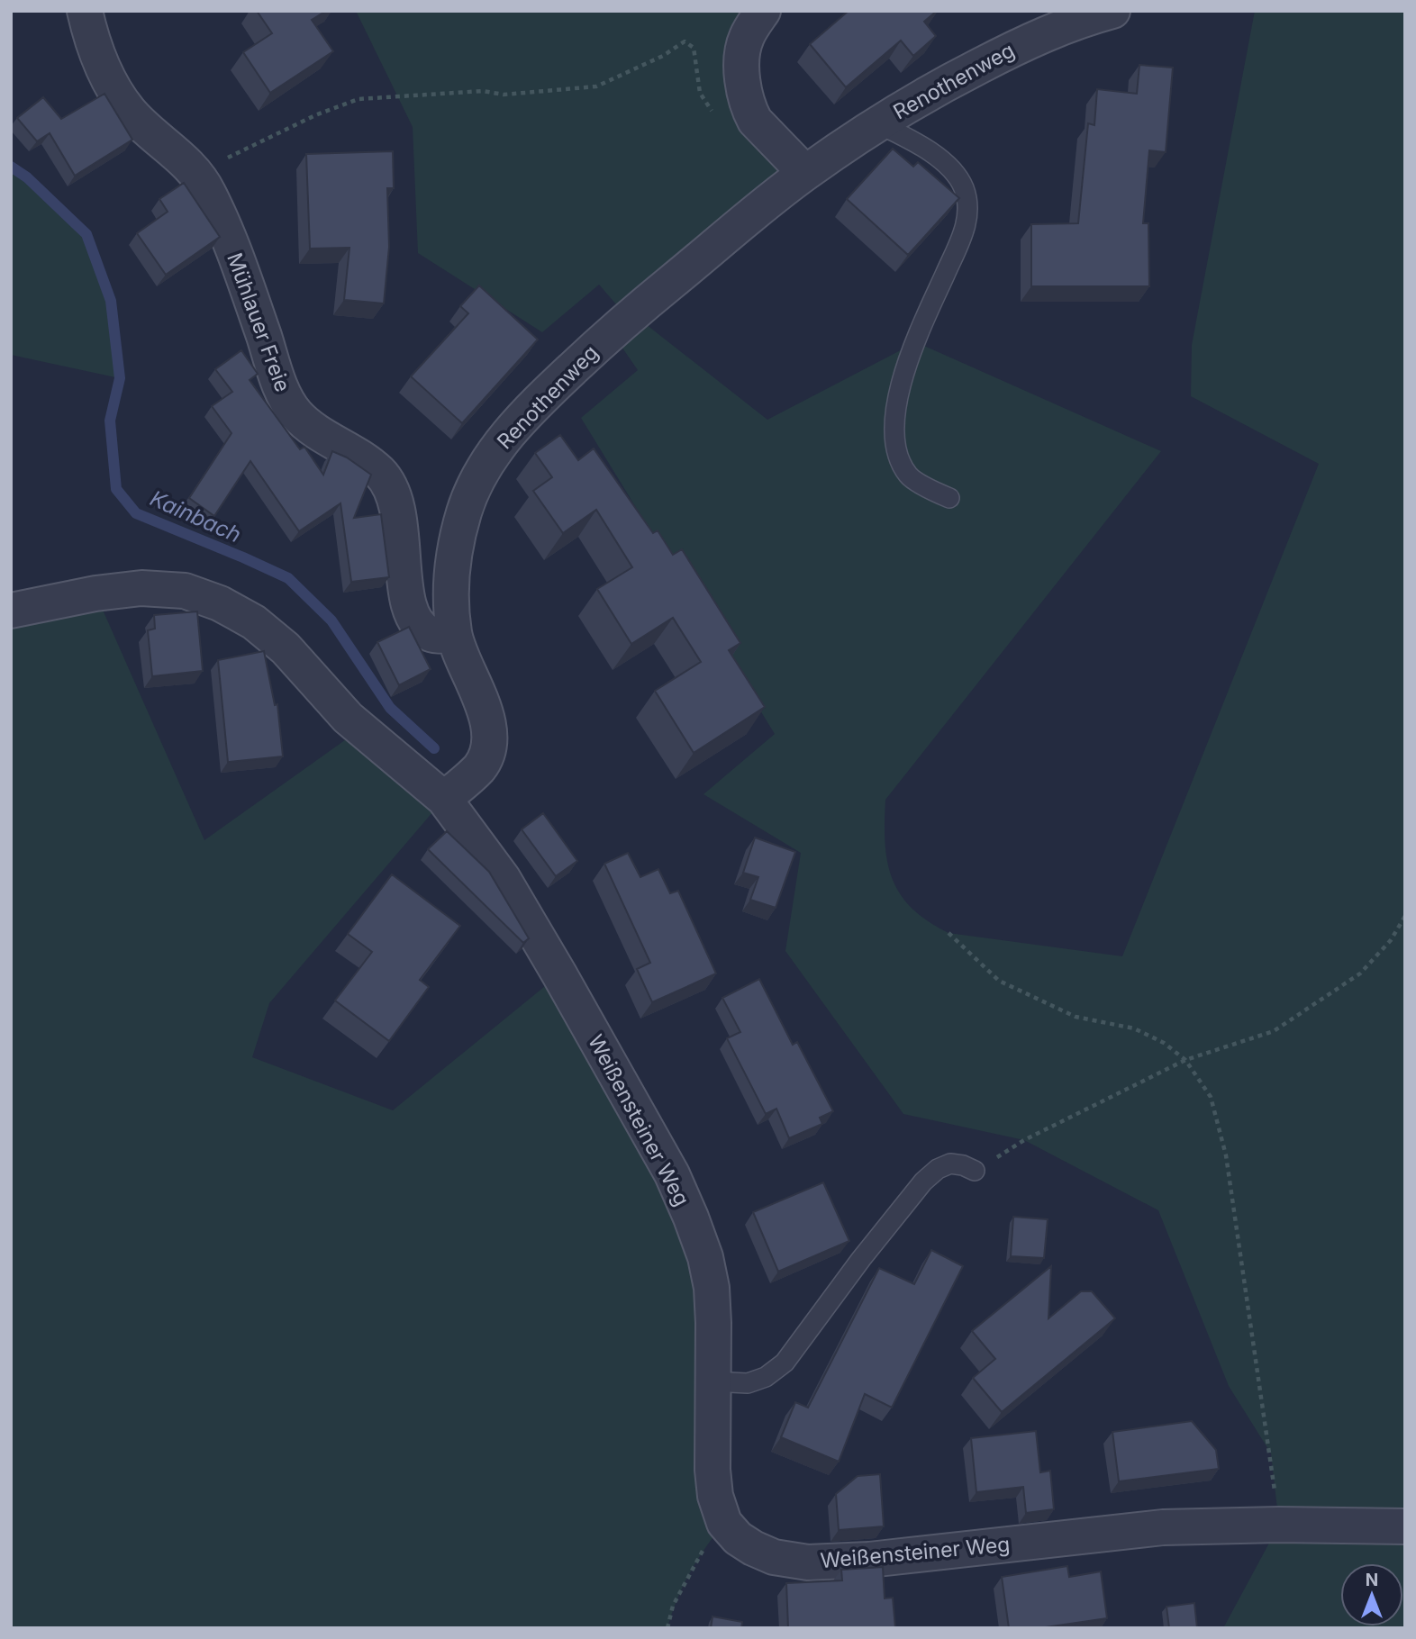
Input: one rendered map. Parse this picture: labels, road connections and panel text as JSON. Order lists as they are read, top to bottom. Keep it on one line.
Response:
{"streets":{"street":["Renothenweg","Mühlauer Freie","Weißensteiner Weg"]},"crossings":[["Renothenweg","Mühlauer Freie"],["Renothenweg","Weißensteiner Weg"]],"water":["Kainbach"],"north":"top"}
